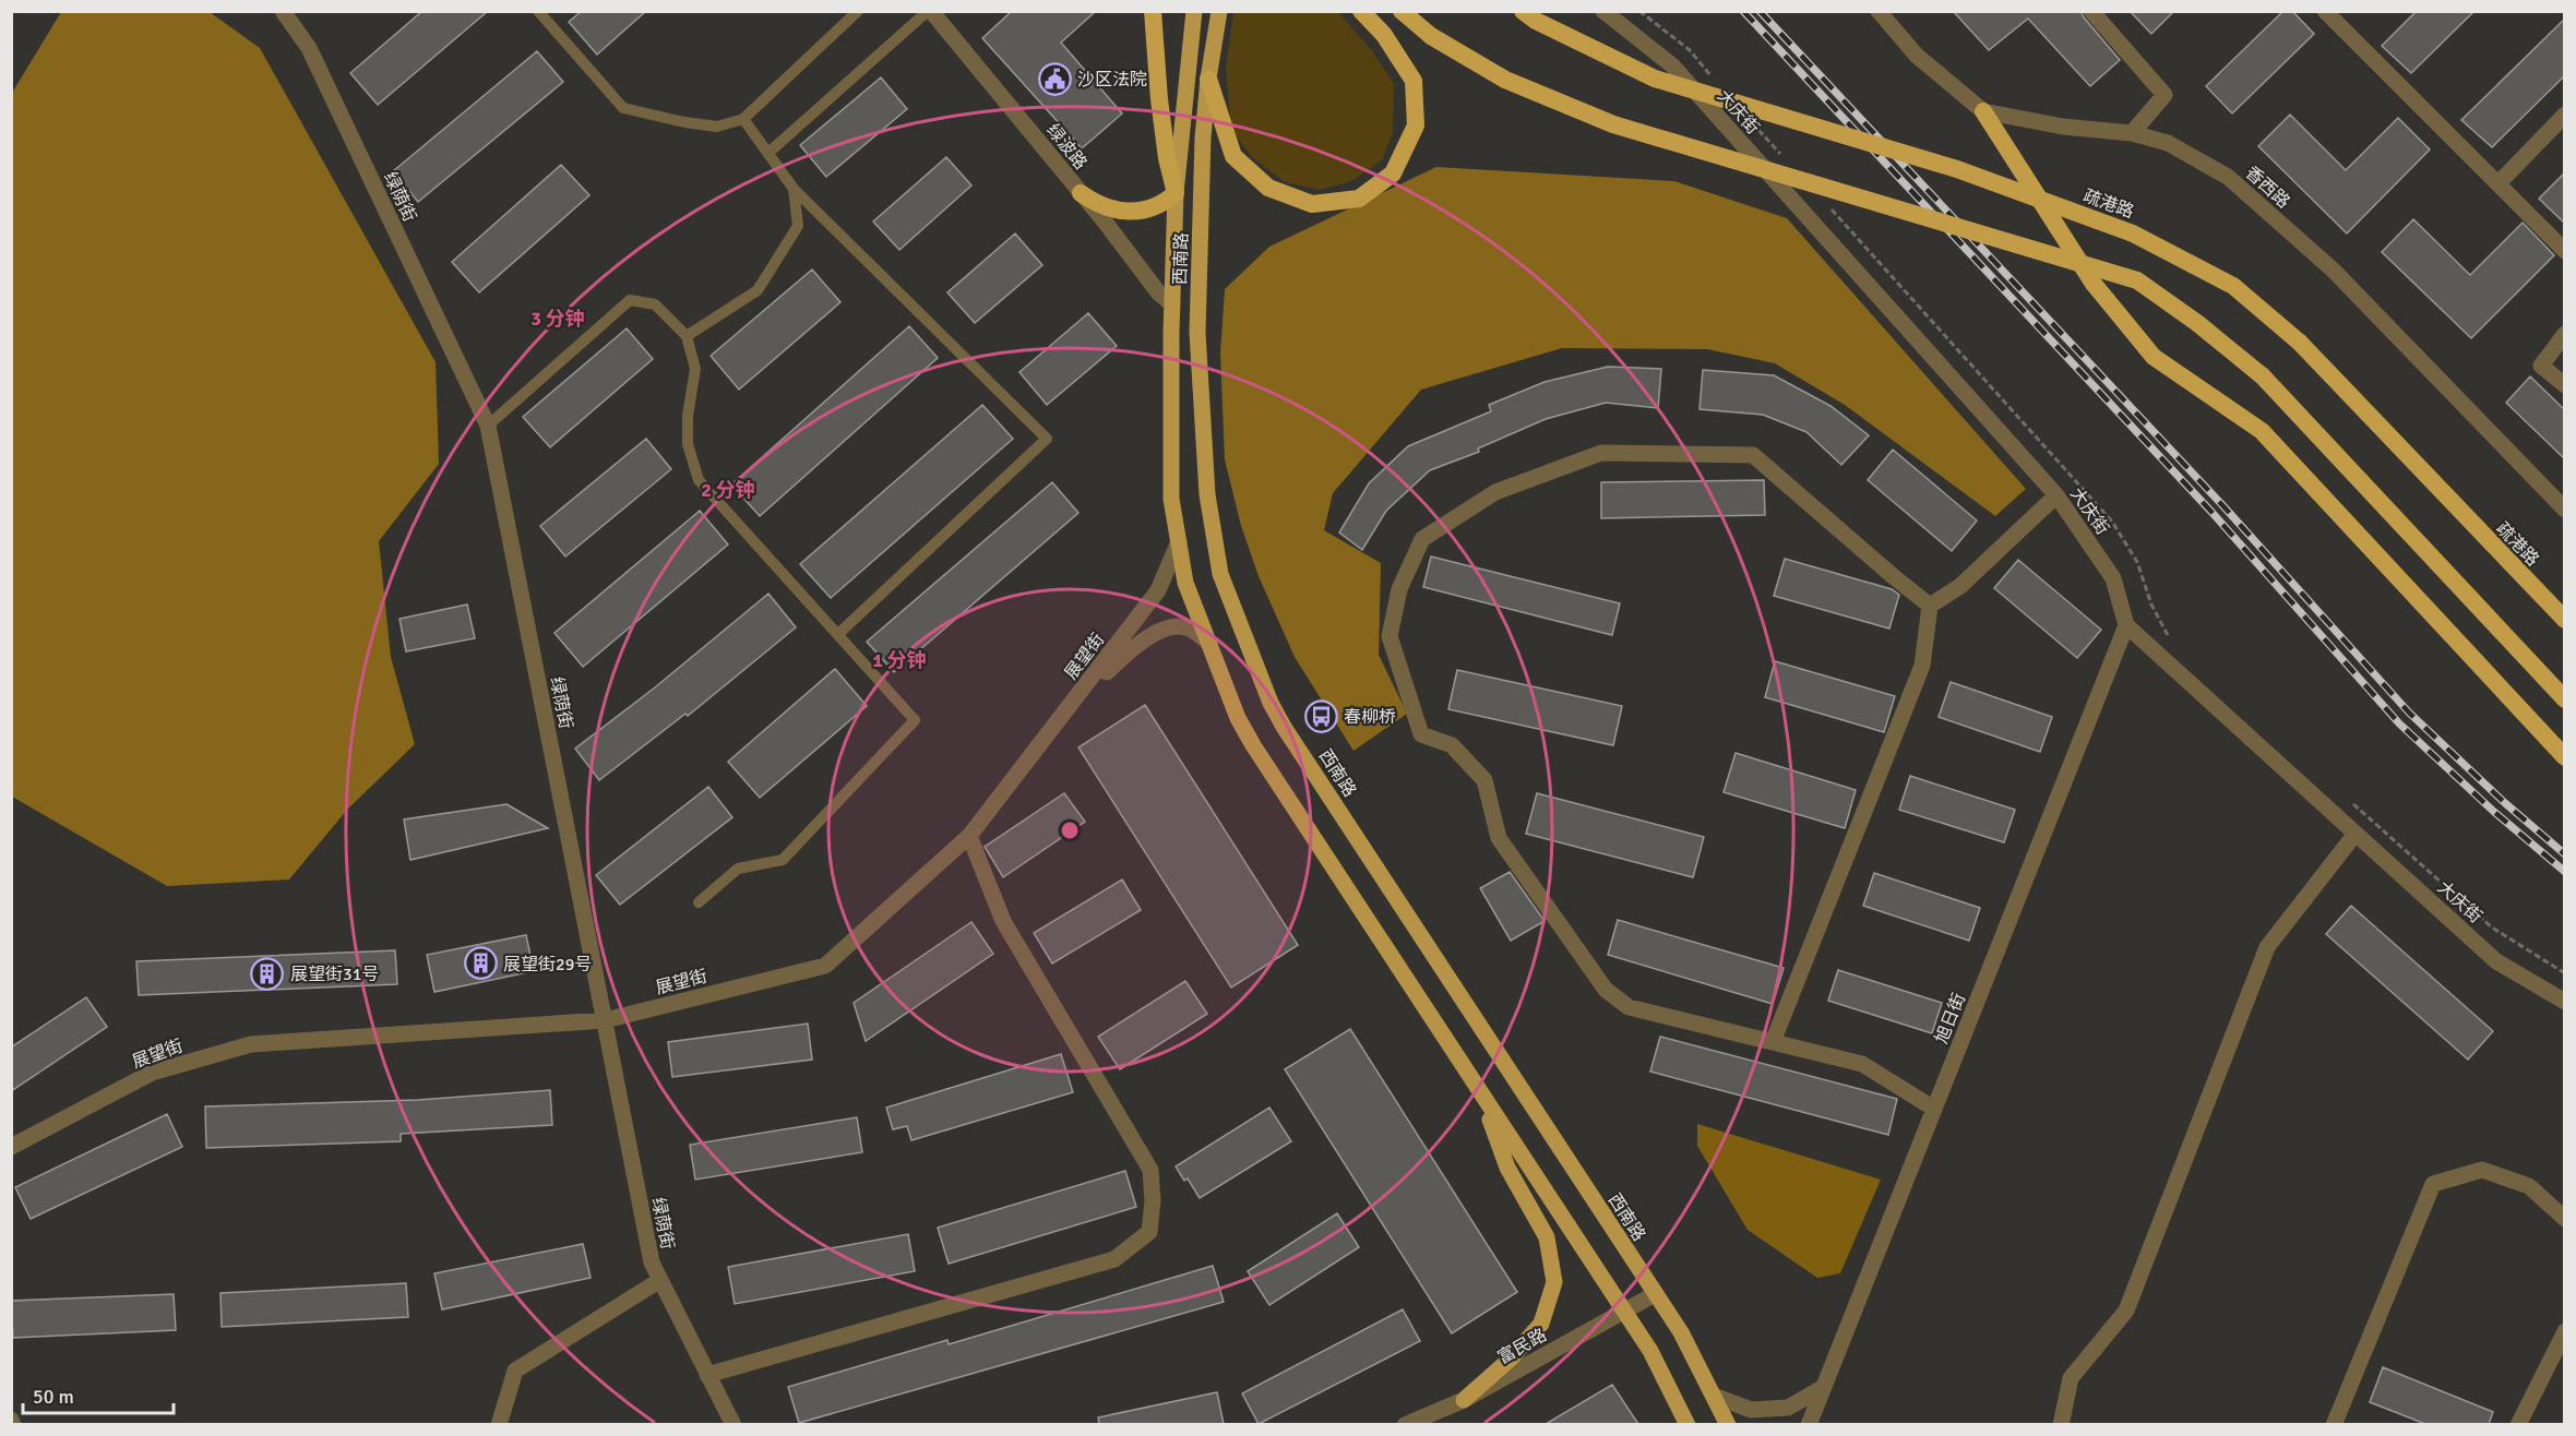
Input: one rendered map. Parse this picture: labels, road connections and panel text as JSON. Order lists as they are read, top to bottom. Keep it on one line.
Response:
{"streets":{"highway":["疏港路"],"main road":["西南路"],"street":["大庆街","绿波路","香西路","绿荫街","展望街","旭日街","富民路"]},"crossings":[["大庆街","旭日街"],["绿波路","西南路"],["绿荫街","展望街"],["西南路","展望街"],["西南路","富民路"]],"places":{"public building":["沙区法院"],"bus stop":["春柳桥"],"building":["展望街29号","展望街31号"]},"scale_bar":"50 m","rings":["3 分钟","2 分钟","1 分钟"]}
